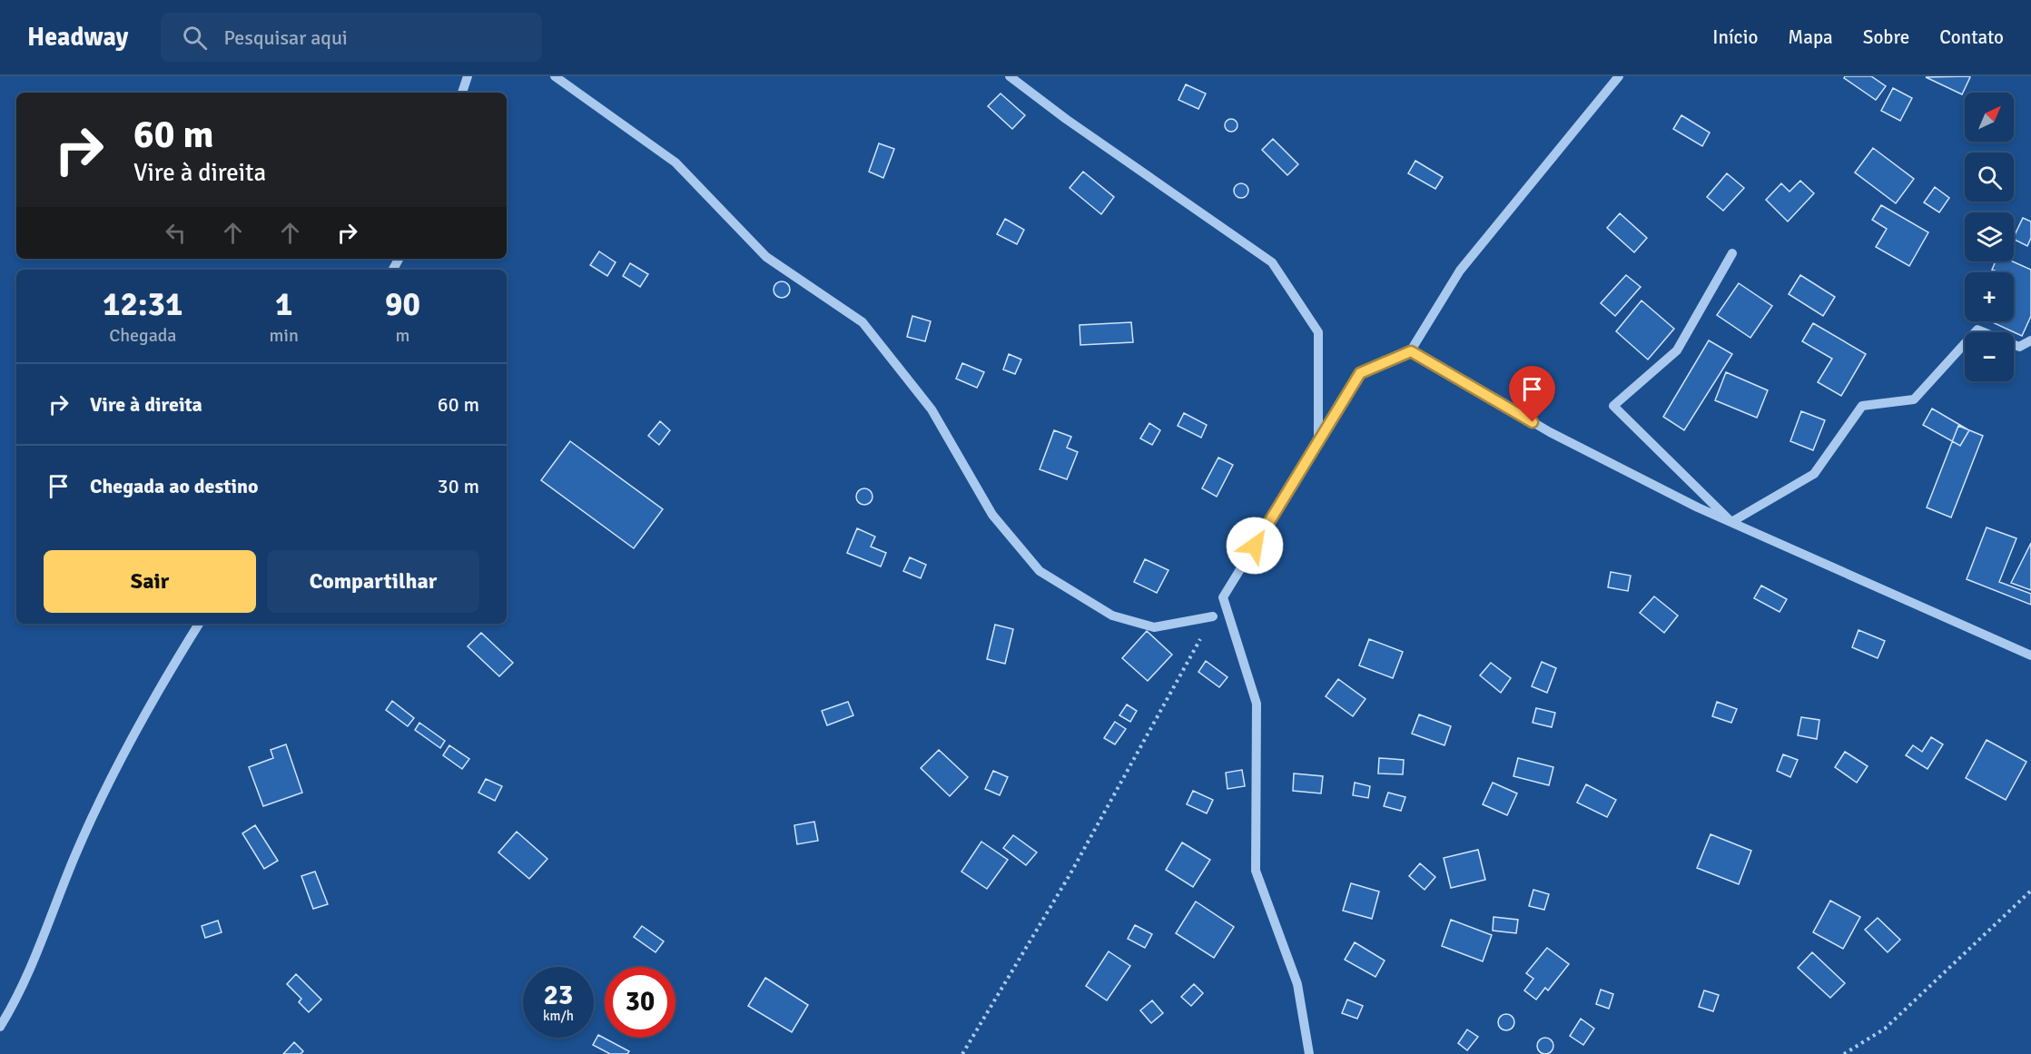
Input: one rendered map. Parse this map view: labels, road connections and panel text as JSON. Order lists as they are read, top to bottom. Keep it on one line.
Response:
{"north":"top right","page":{"header":"Headway","search":"Pesquisar aqui","nav":["Início","Mapa","Sobre","Contato"],"map_buttons":["+","−"],"turn":["60 m","Vire à direita"],"eta":["12:31","Chegada","1","min","90","m"],"list":[{"name":"Vire à direita","value":"60 m"},{"name":"Chegada ao destino","value":"30 m"}],"buttons":["Sair","Compartilhar"],"speed":"23 km/h","limit":"30"}}
